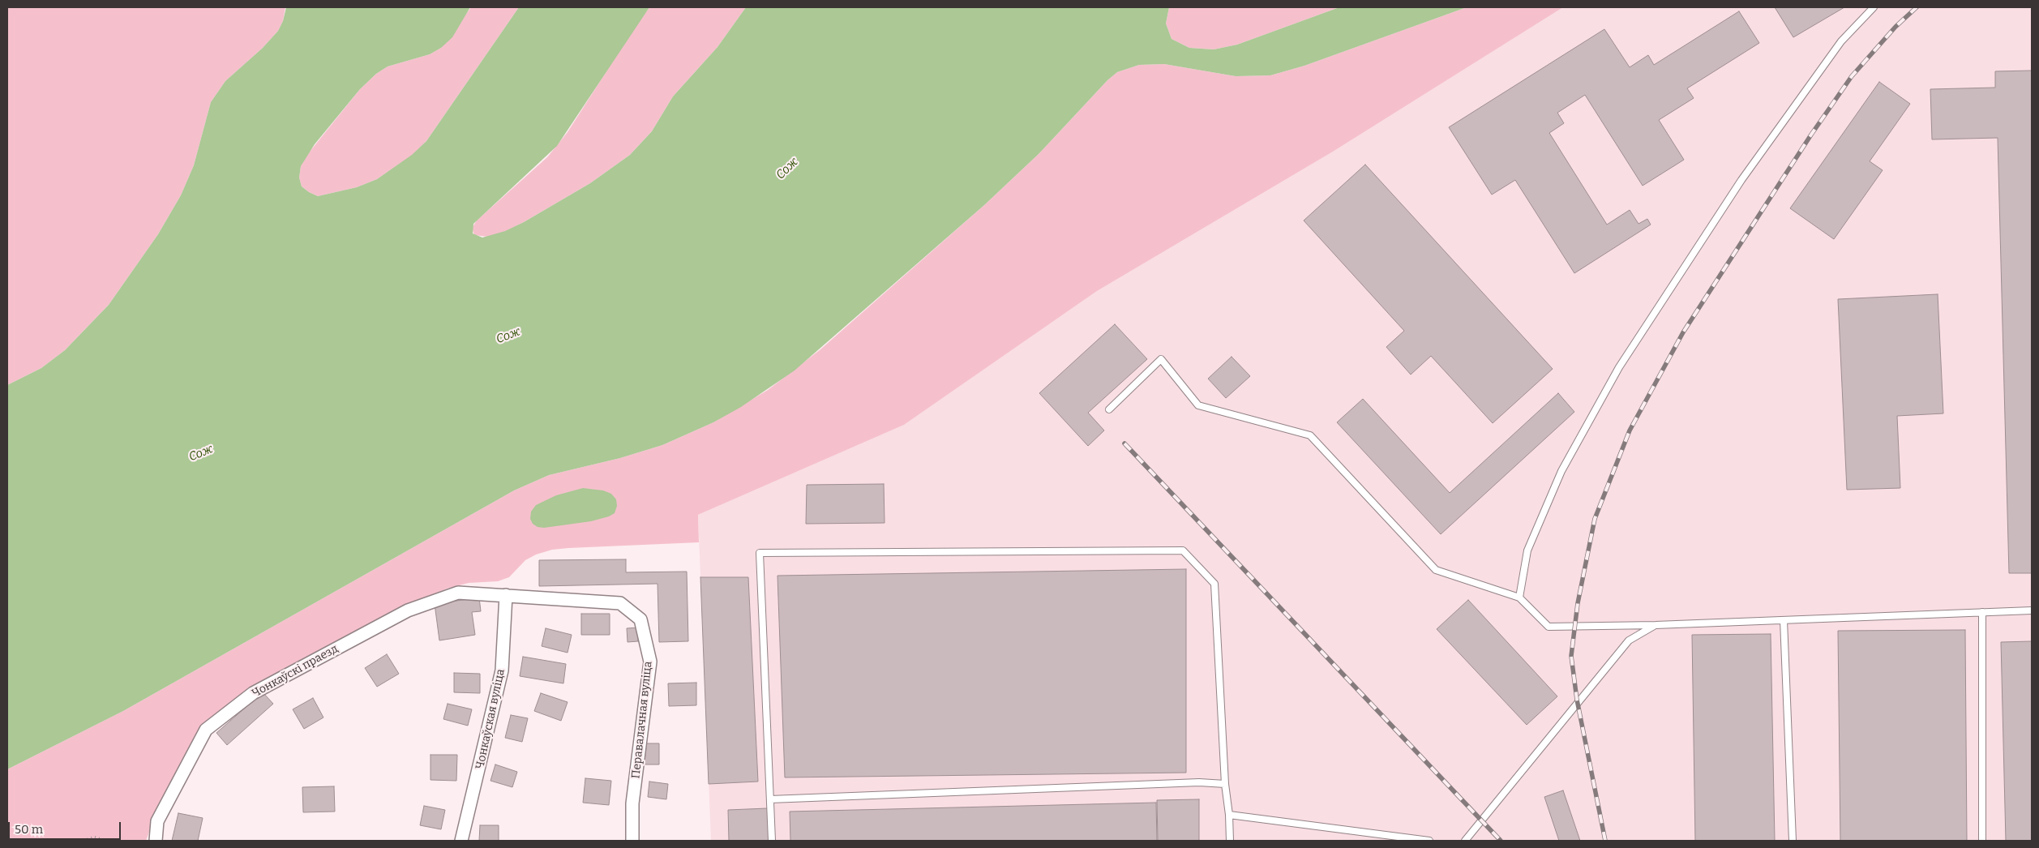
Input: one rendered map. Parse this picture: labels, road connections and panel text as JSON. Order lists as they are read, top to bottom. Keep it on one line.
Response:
{"streets":{"street":["Чонкаўскі праезд","Чонкаўская вуліца","Перавалачная вуліца"]},"crossings":[["Чонкаўскі праезд","Чонкаўская вуліца"],["Чонкаўскі праезд","Перавалачная вуліца"],["Чонкаўская вуліца","Перавалачная вуліца"]],"water":["Сож"],"scale_bar":"50 m"}
